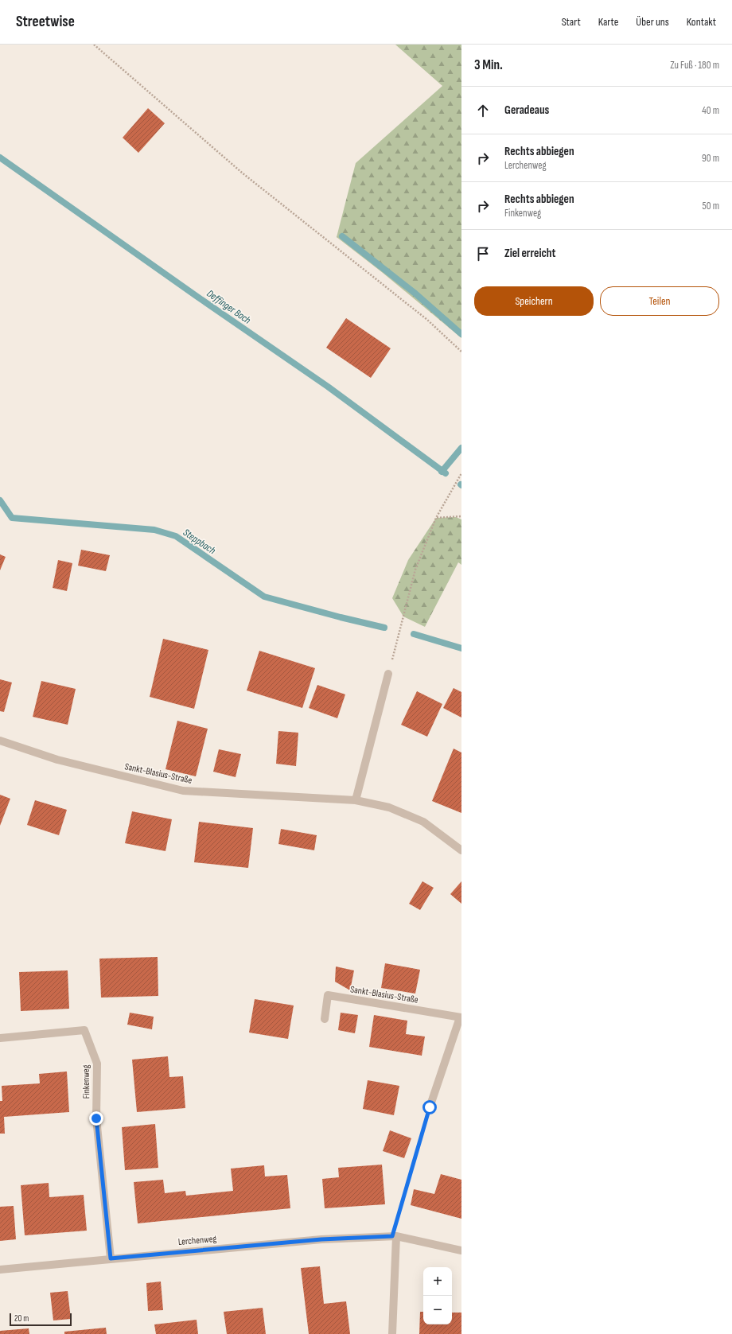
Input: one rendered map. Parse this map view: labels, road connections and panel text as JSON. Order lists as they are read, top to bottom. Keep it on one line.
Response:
{"streets":{"street":["Sankt-Blasius-Straße","Finkenweg","Lerchenweg"]},"crossings":[["Finkenweg","Lerchenweg"]],"water":["Deffinger Bach","Steppbach"],"scale_bar":"20 m","page":{"header":"Streetwise","nav":["Start","Karte","Über uns","Kontakt"],"heading":["3 Min.","Zu Fuß · 180 m"],"list":[["Geradeaus","40 m"],["Rechts abbiegen","Lerchenweg","90 m"],["Rechts abbiegen","Finkenweg","50 m"],"Ziel erreicht"],"buttons":["Speichern","Teilen"],"map_buttons":["+","−"],"scale":"20 m"}}
